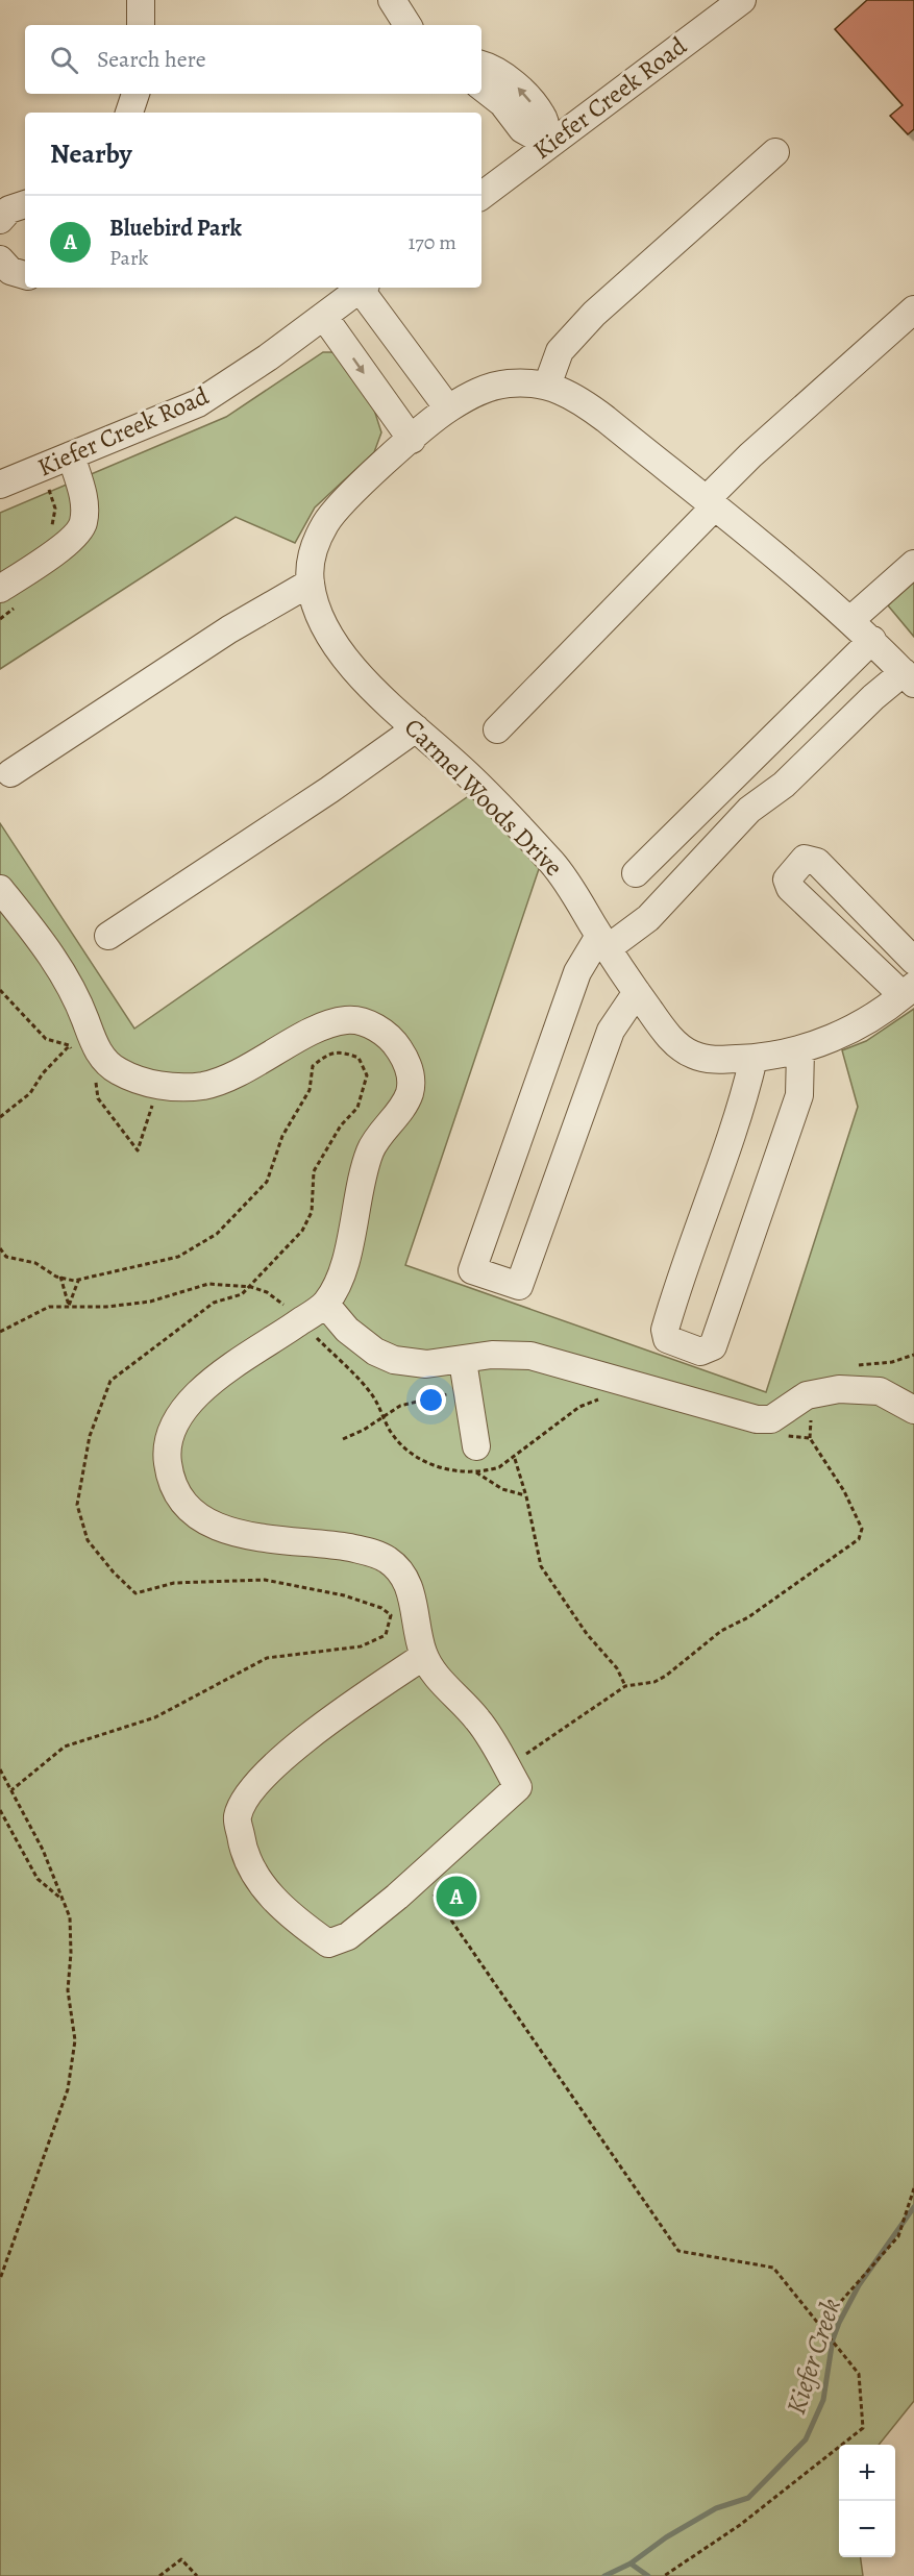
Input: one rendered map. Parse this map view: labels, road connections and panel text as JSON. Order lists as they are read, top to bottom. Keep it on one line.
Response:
{"streets":{"street":["Kiefer Creek Road","Carmel Woods Drive"]},"water":["Kiefer Creek"],"page":{"search":"Search here","heading":"Nearby","list":[{"mark":"A","name":"Bluebird Park","note":"Park","value":"170 m"}],"pins":"A","map_buttons":["+","−"]}}
